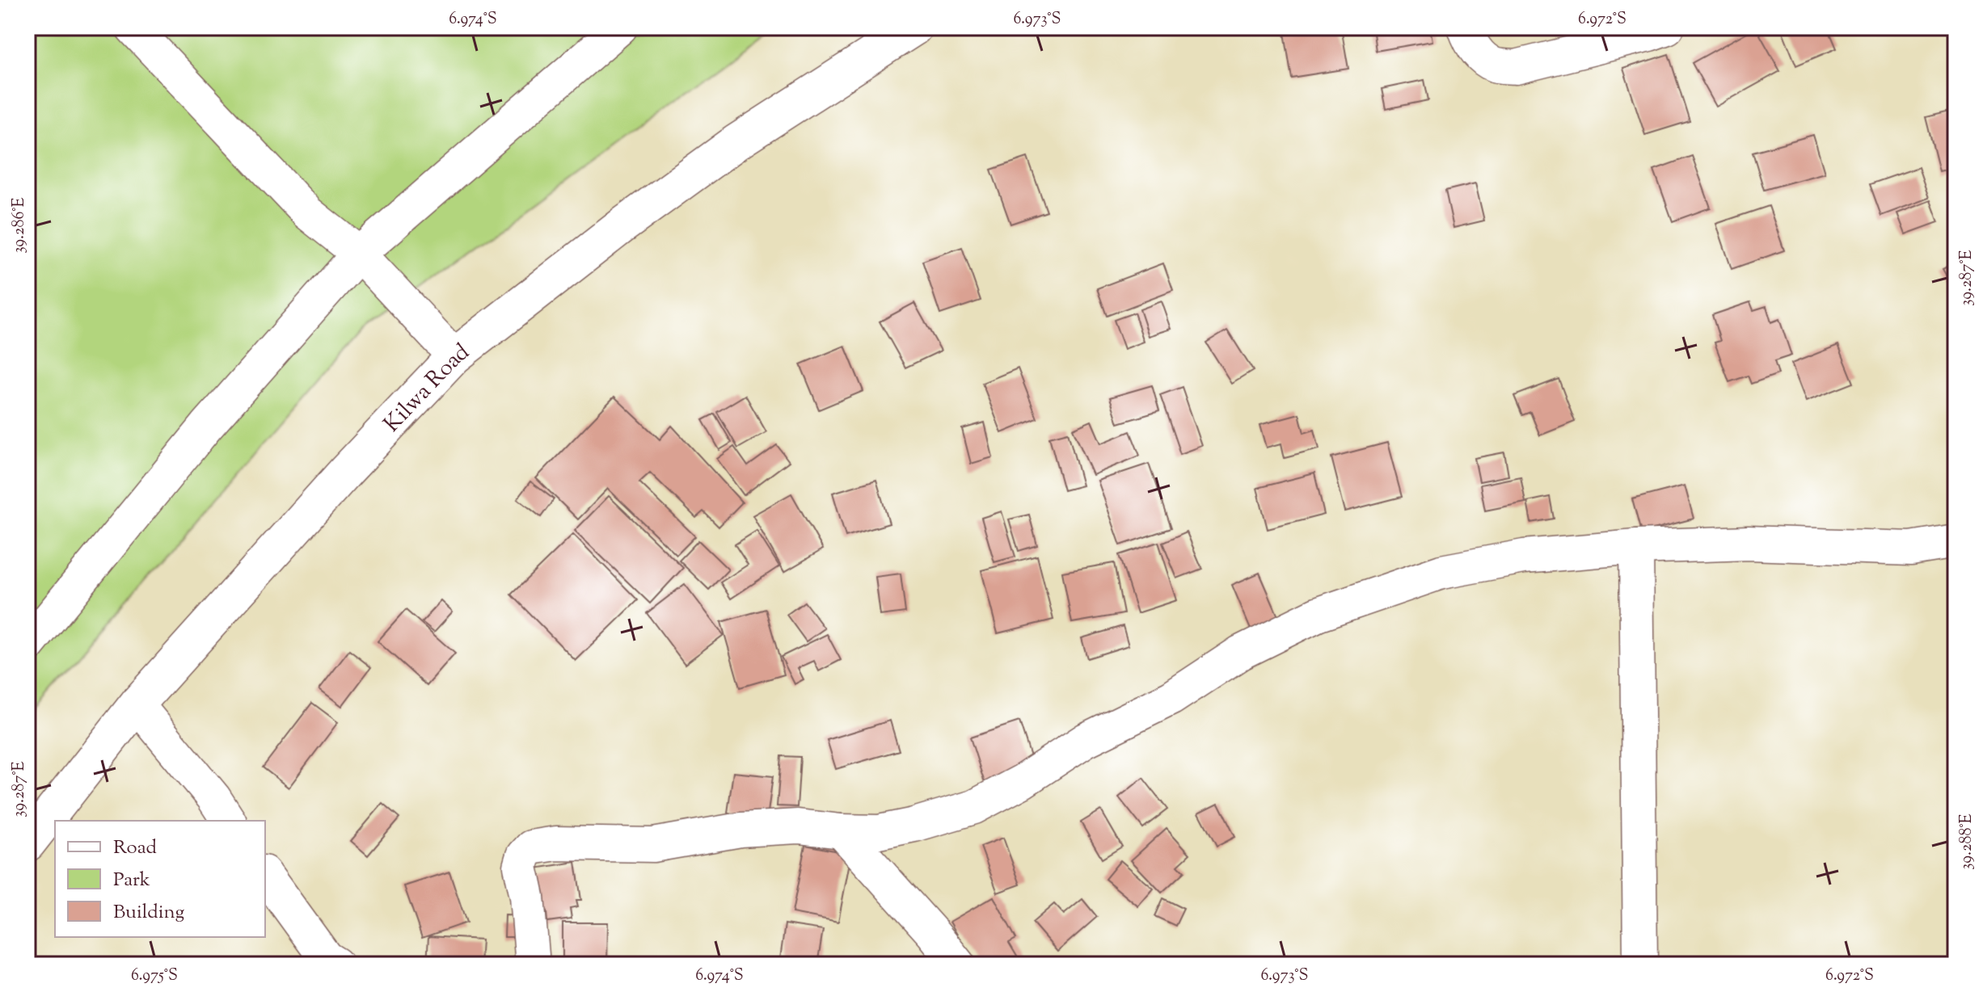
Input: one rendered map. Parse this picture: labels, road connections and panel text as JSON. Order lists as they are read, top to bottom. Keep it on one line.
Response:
{"streets":{"highway":["Kilwa Road"]},"legend":["Road","Park","Building"],"coordinates":["6.974°S","6.973°S","6.972°S","39.286°E","39.287°E","39.288°E","6.975°S"]}
